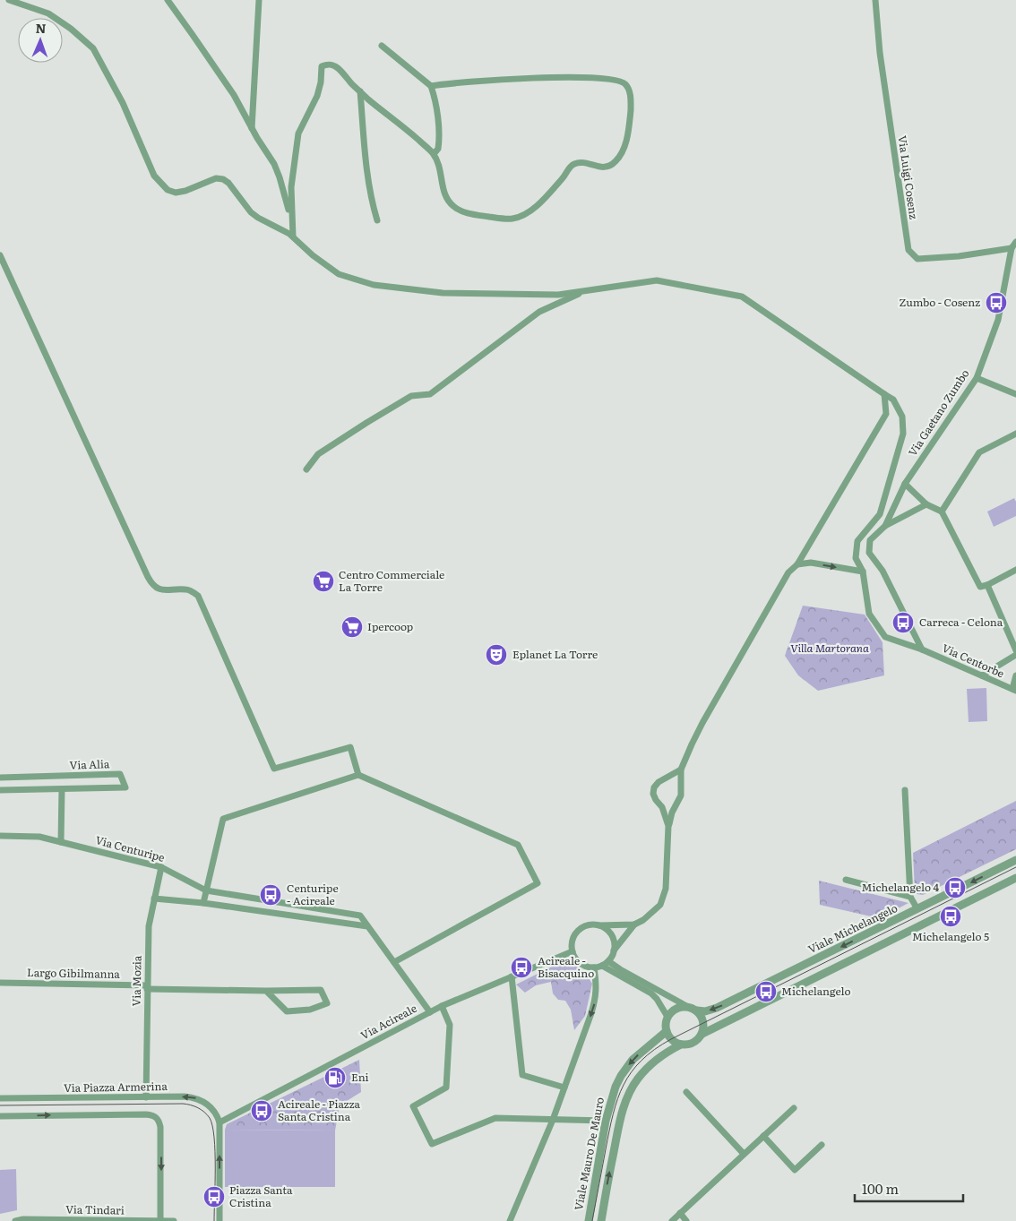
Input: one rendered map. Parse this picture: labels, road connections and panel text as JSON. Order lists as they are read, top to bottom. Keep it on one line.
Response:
{"streets":{"street":["Via Luigi Cosenz","Via Gaetano Zumbo","Via Centorbe","Via Alia","Via Centuripe","Viale Michelangelo","Largo Gibilmanna","Via Mozia","Via Acireale","Via Piazza Armerina","Viale Mauro De Mauro","Via Tindari"]},"crossings":[["Via Luigi Cosenz","Via Gaetano Zumbo"],["Via Centuripe","Via Mozia"],["Via Centuripe","Via Acireale"],["Viale Michelangelo","Viale Mauro De Mauro"],["Largo Gibilmanna","Via Mozia"],["Via Mozia","Via Piazza Armerina"],["Via Acireale","Via Piazza Armerina"]],"parks":["Villa Martorana"],"places":{"bus stop":["Zumbo - Cosenz","Carreca - Celona","Michelangelo 4","Centuripe - Acireale","Michelangelo 5","Acireale - Bisacquino","Michelangelo","Acireale - Piazza Santa Cristina","Piazza Santa Cristina"],"supermarket":["Centro Commerciale La Torre","Ipercoop"],"theatre":["Eplanet La Torre"],"fuel station":["Eni"]},"scale_bar":"100 m","north":"top"}
